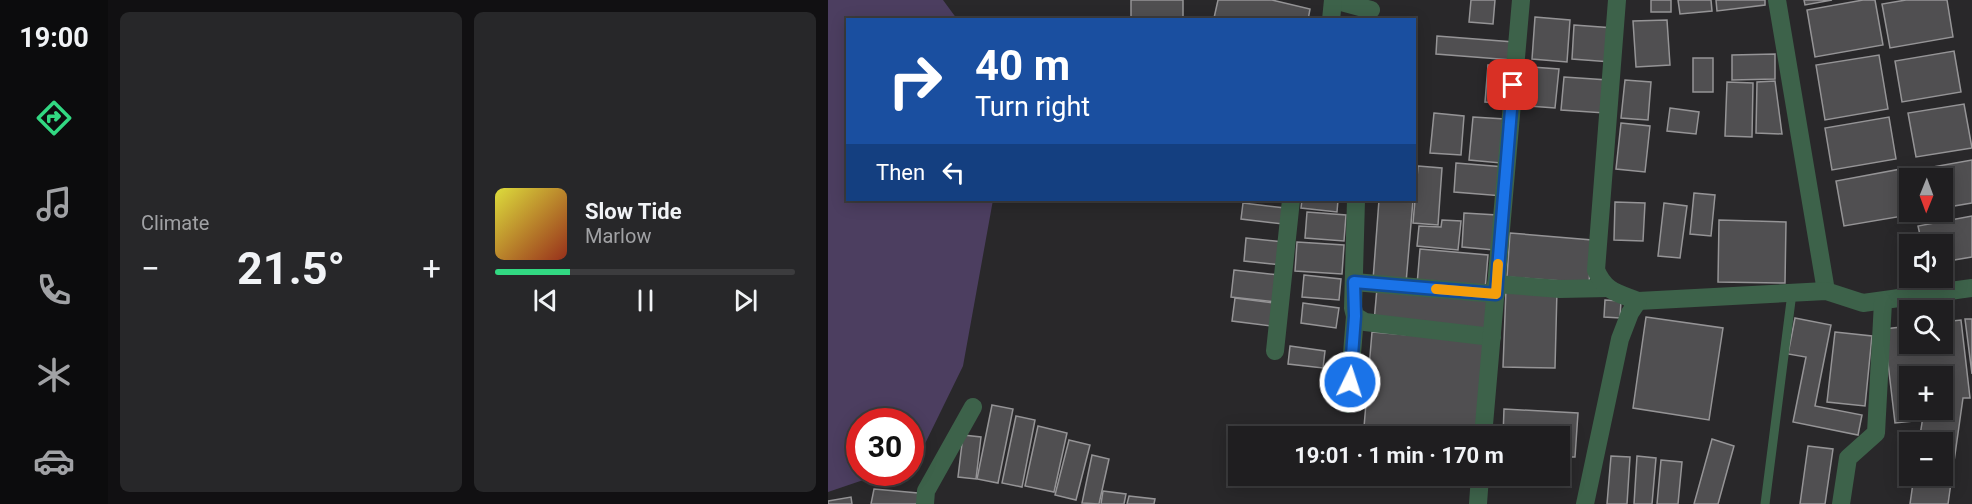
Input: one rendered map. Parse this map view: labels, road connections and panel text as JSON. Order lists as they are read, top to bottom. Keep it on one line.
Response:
{"north":"bottom","page":{"tabs":"19:00","tile":"Climate","turn":["40 m","Turn right"],"then":"Then","map_buttons":["+","−"],"song":["Slow Tide","Marlow"],"heat":["−","21.5°","+"],"limit":"30","trip":"19:01 · 1 min · 170 m"}}
